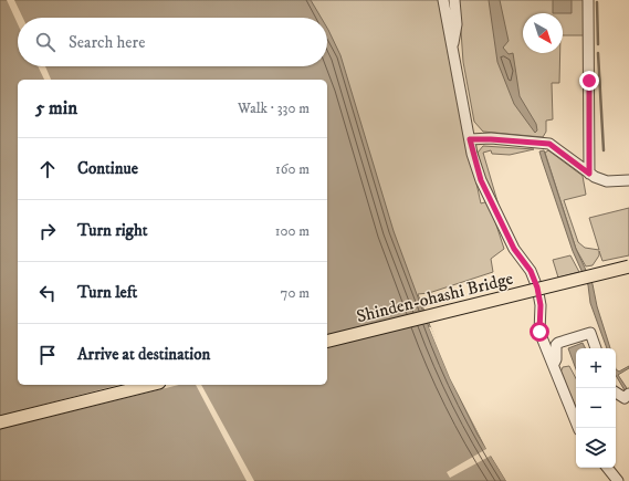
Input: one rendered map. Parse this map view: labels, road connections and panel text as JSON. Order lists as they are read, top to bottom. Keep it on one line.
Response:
{"streets":{"main road":["Shinden-ohashi Bridge"]},"north":"bottom right","page":{"search":"Search here","heading":["5 min","Walk · 330 m"],"list":[["Continue","160 m"],["Turn right","100 m"],["Turn left","70 m"],"Arrive at destination"],"map_buttons":["+","−"]}}
